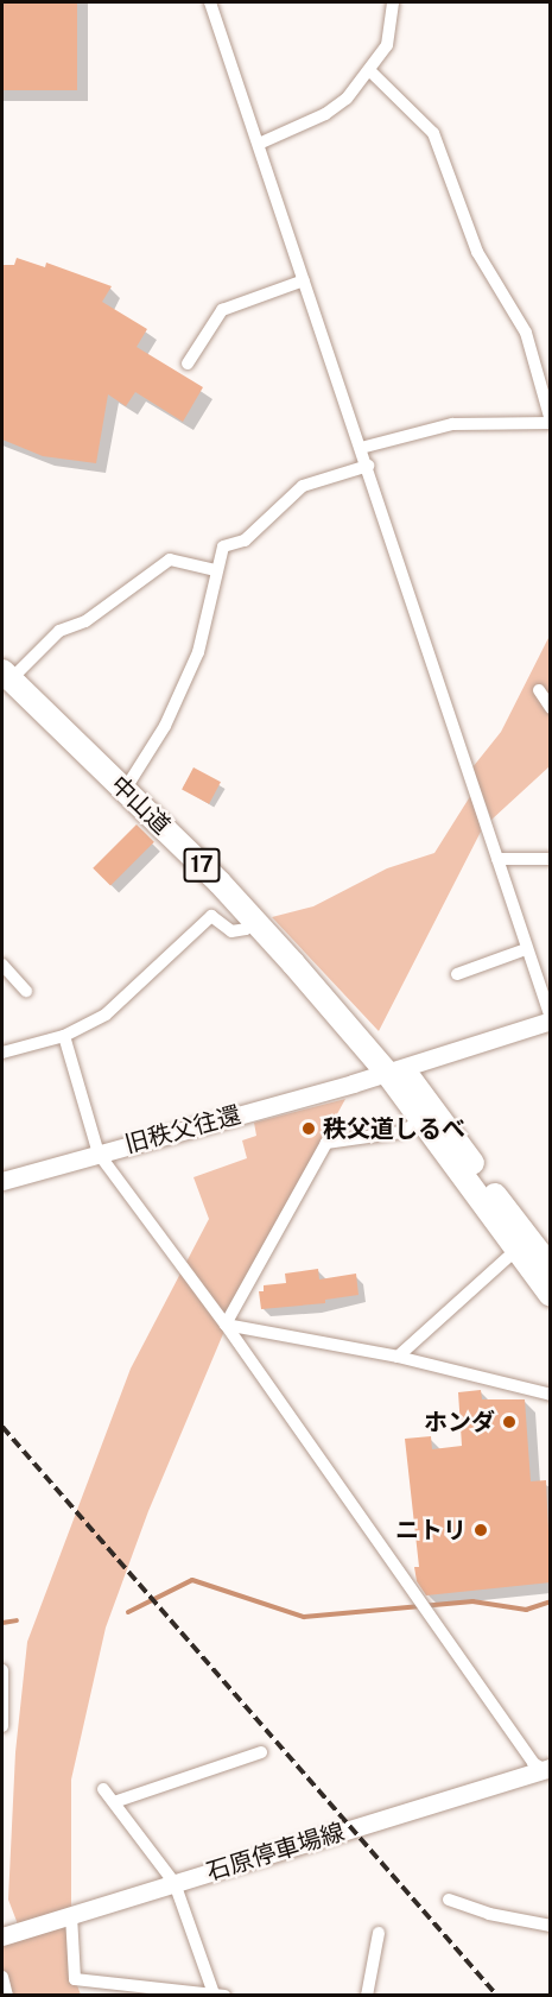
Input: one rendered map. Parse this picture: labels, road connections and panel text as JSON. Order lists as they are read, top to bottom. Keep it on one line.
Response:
{"streets":{"highway":["中山道","17"],"street":["旧秩父往還","石原停車場線"]},"crossings":[["中山道","旧秩父往還"]],"places":["秩父道しるべ","ホンダ","ニトリ"]}
